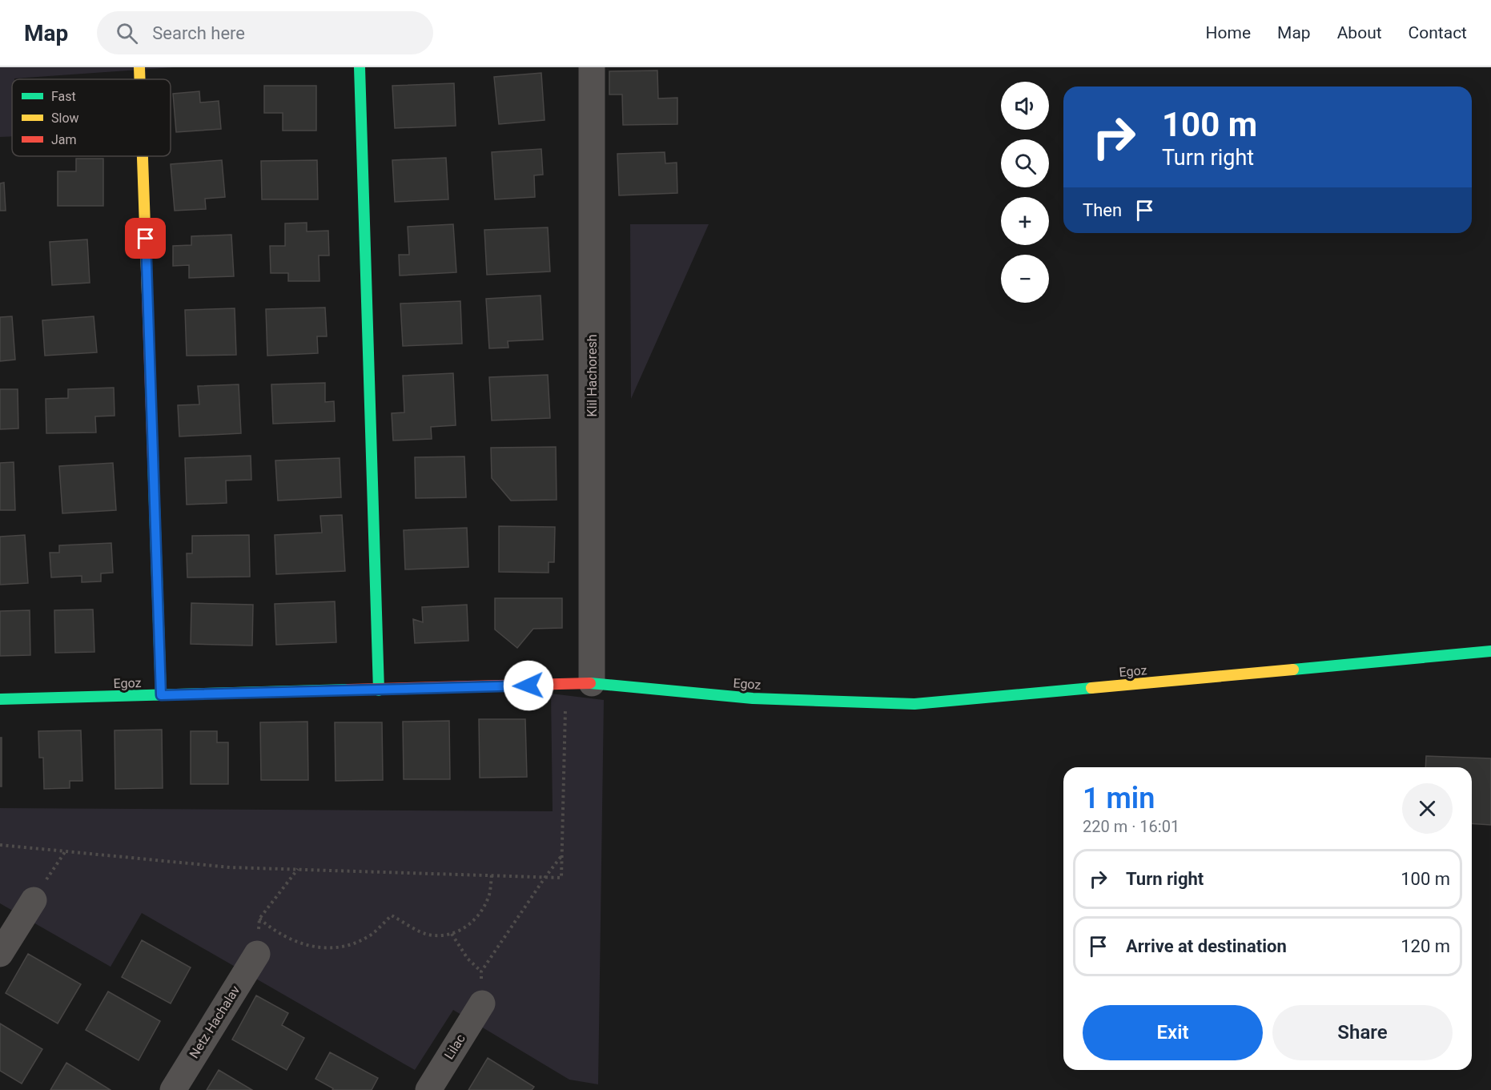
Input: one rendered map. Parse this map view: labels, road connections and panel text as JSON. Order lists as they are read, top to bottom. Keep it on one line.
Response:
{"streets":{"street":["Klil Hachoresh","Egoz","Netz Hachalav","Lilac"]},"crossings":[["Klil Hachoresh","Egoz"]],"legend":["Fast","Slow","Jam"],"page":{"header":"Map","search":"Search here","nav":["Home","Map","About","Contact"],"map_buttons":["+","−"],"turn":["100 m","Turn right"],"then":"Then","heading":["1 min","220 m · 16:01"],"list":[{"name":"Turn right","value":"100 m"},{"name":"Arrive at destination","value":"120 m"}],"buttons":["Exit","Share"]}}
